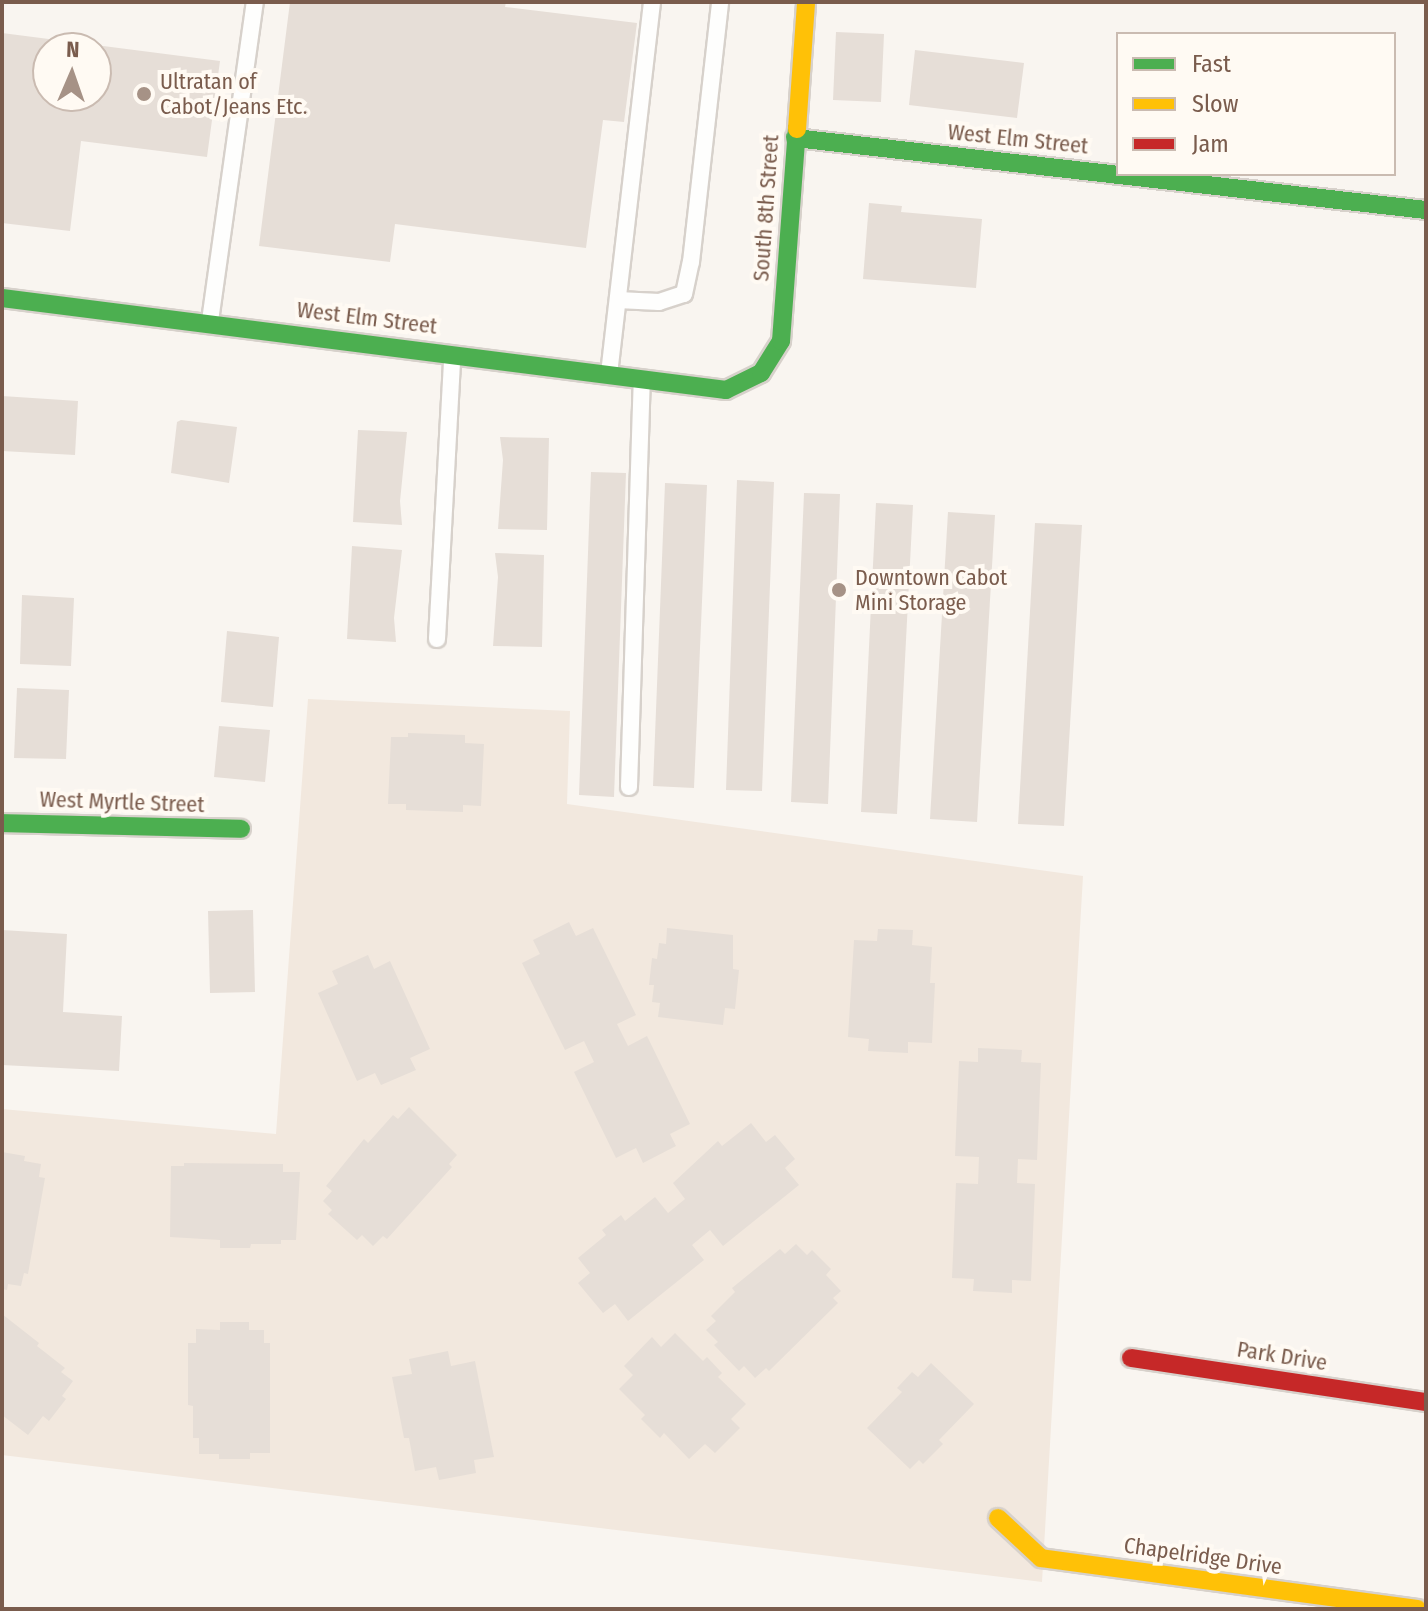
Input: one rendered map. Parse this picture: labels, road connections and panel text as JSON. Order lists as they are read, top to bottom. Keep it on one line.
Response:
{"streets":{"street":["West Elm Street","South 8th Street","West Myrtle Street","Park Drive","Chapelridge Drive"]},"crossings":[["West Elm Street","South 8th Street"]],"places":["Ultratan of Cabot/Jeans Etc.","Downtown Cabot Mini Storage"],"legend":["Fast","Slow","Jam"],"north":"top"}
